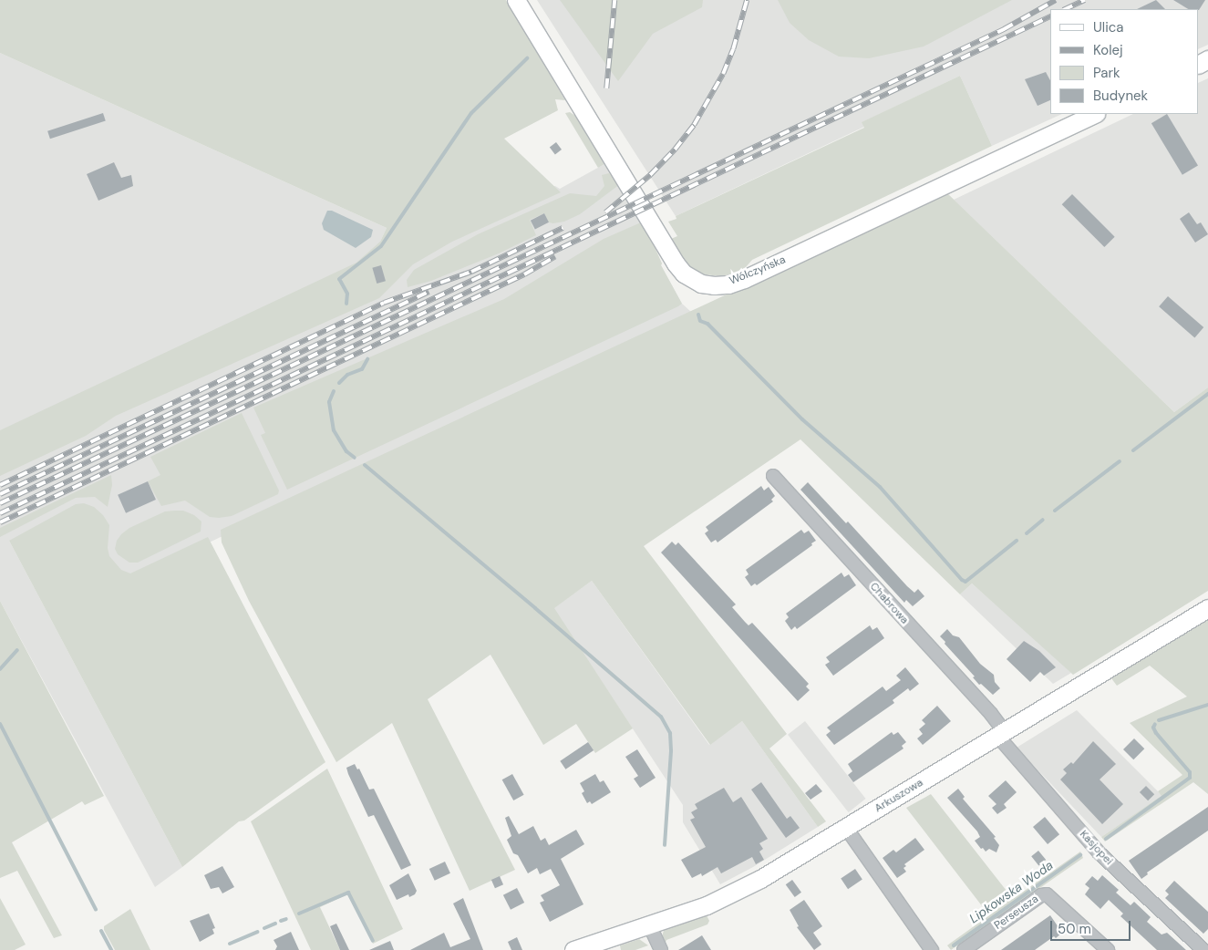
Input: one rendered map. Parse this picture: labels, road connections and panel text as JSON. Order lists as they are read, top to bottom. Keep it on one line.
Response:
{"streets":{"street":["Wólczyńska","Chabrowa","Arkuszowa","Kasjopei","Perseusza"]},"crossings":[["Chabrowa","Arkuszowa"],["Chabrowa","Kasjopei"],["Arkuszowa","Kasjopei"]],"water":["Lipkowska Woda"],"legend":["Ulica","Kolej","Park","Budynek"],"scale_bar":"50 m"}
